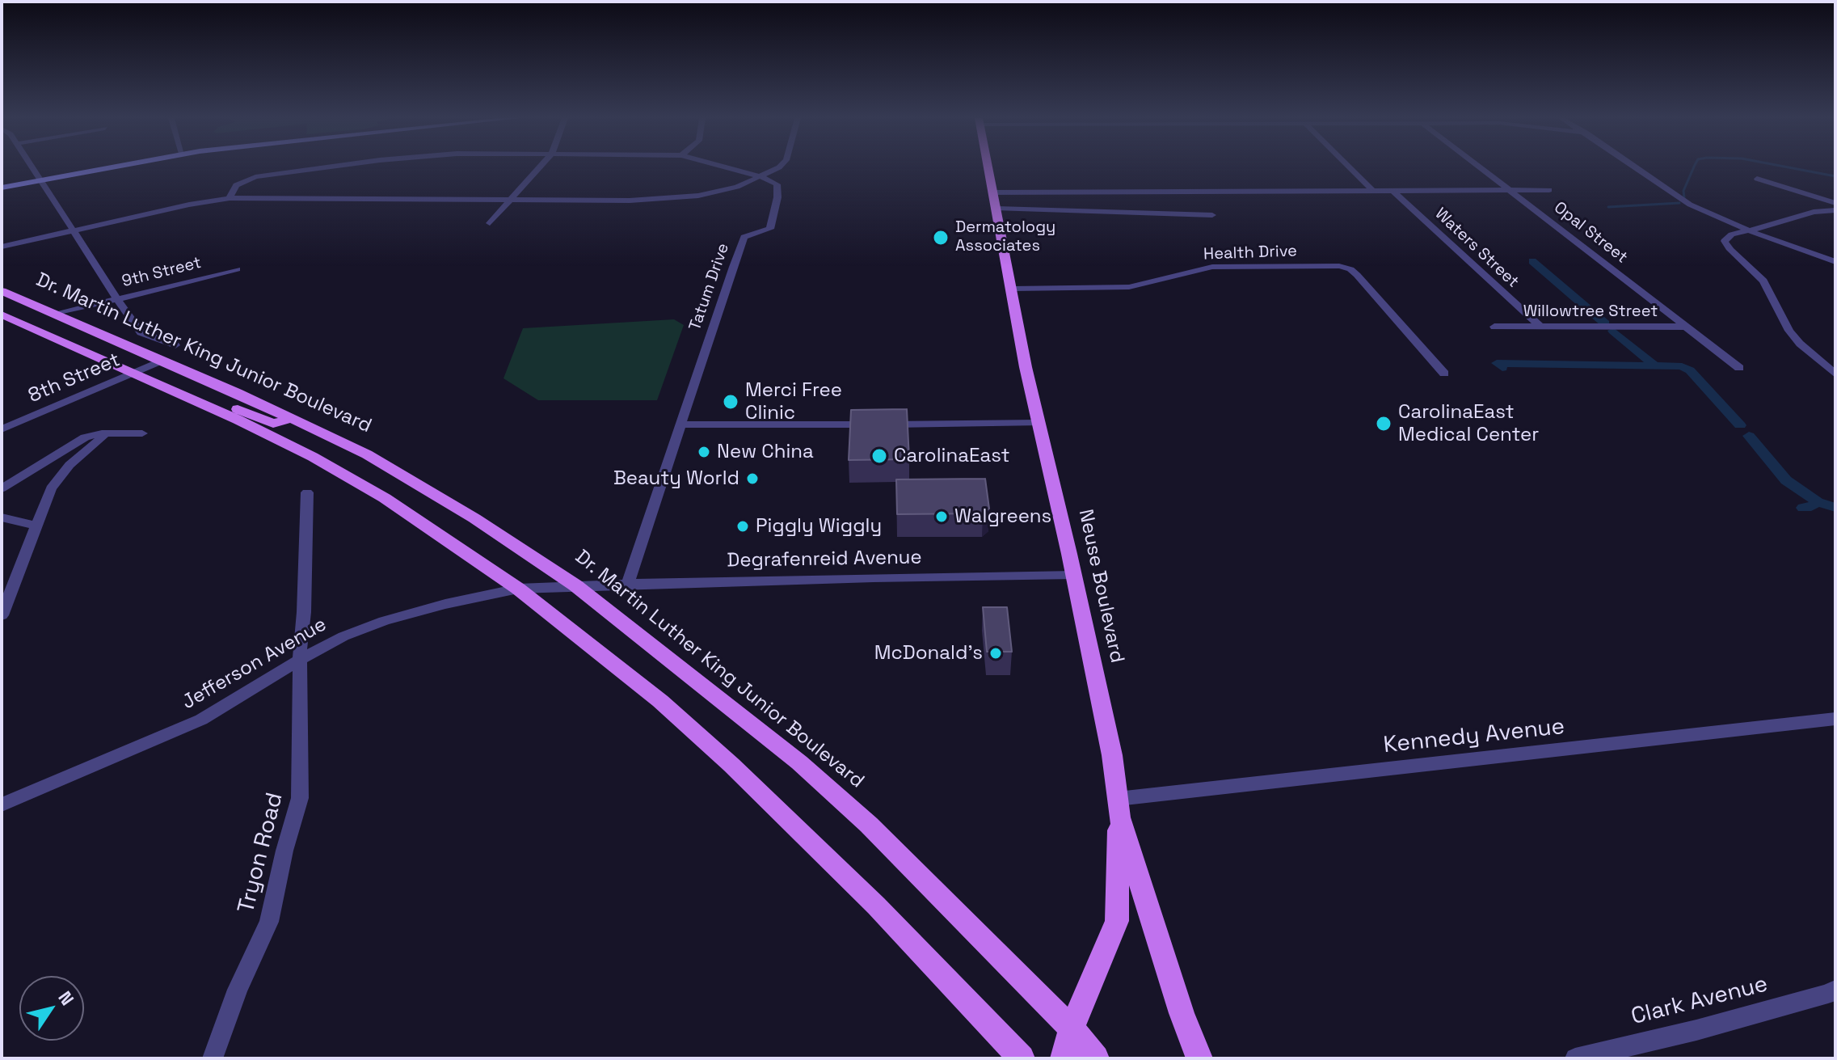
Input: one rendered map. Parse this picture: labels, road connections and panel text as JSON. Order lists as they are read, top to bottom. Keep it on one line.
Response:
{"streets":{"main road":["Dr. Martin Luther King Junior Boulevard","Neuse Boulevard"],"street":["Opal Street","Waters Street","Health Drive","9th Street","Tatum Drive","Willowtree Street","8th Street","Degrafenreid Avenue","Jefferson Avenue","Kennedy Avenue","Tryon Road","Clark Avenue"]},"crossings":[["Opal Street","Willowtree Street"],["Waters Street","Willowtree Street"],["Health Drive","Neuse Boulevard"],["9th Street","Dr. Martin Luther King Junior Boulevard"],["Tatum Drive","Degrafenreid Avenue"],["Dr. Martin Luther King Junior Boulevard","8th Street"],["Dr. Martin Luther King Junior Boulevard","Degrafenreid Avenue"],["Dr. Martin Luther King Junior Boulevard","Jefferson Avenue"],["Degrafenreid Avenue","Neuse Boulevard"],["Degrafenreid Avenue","Jefferson Avenue"],["Neuse Boulevard","Kennedy Avenue"],["Jefferson Avenue","Tryon Road"]],"places":["Dermatology Associates","Merci Free Clinic","CarolinaEast Medical Center","New China","CarolinaEast","Beauty World","Walgreens","Piggly Wiggly","McDonald's"],"north":"top right"}
